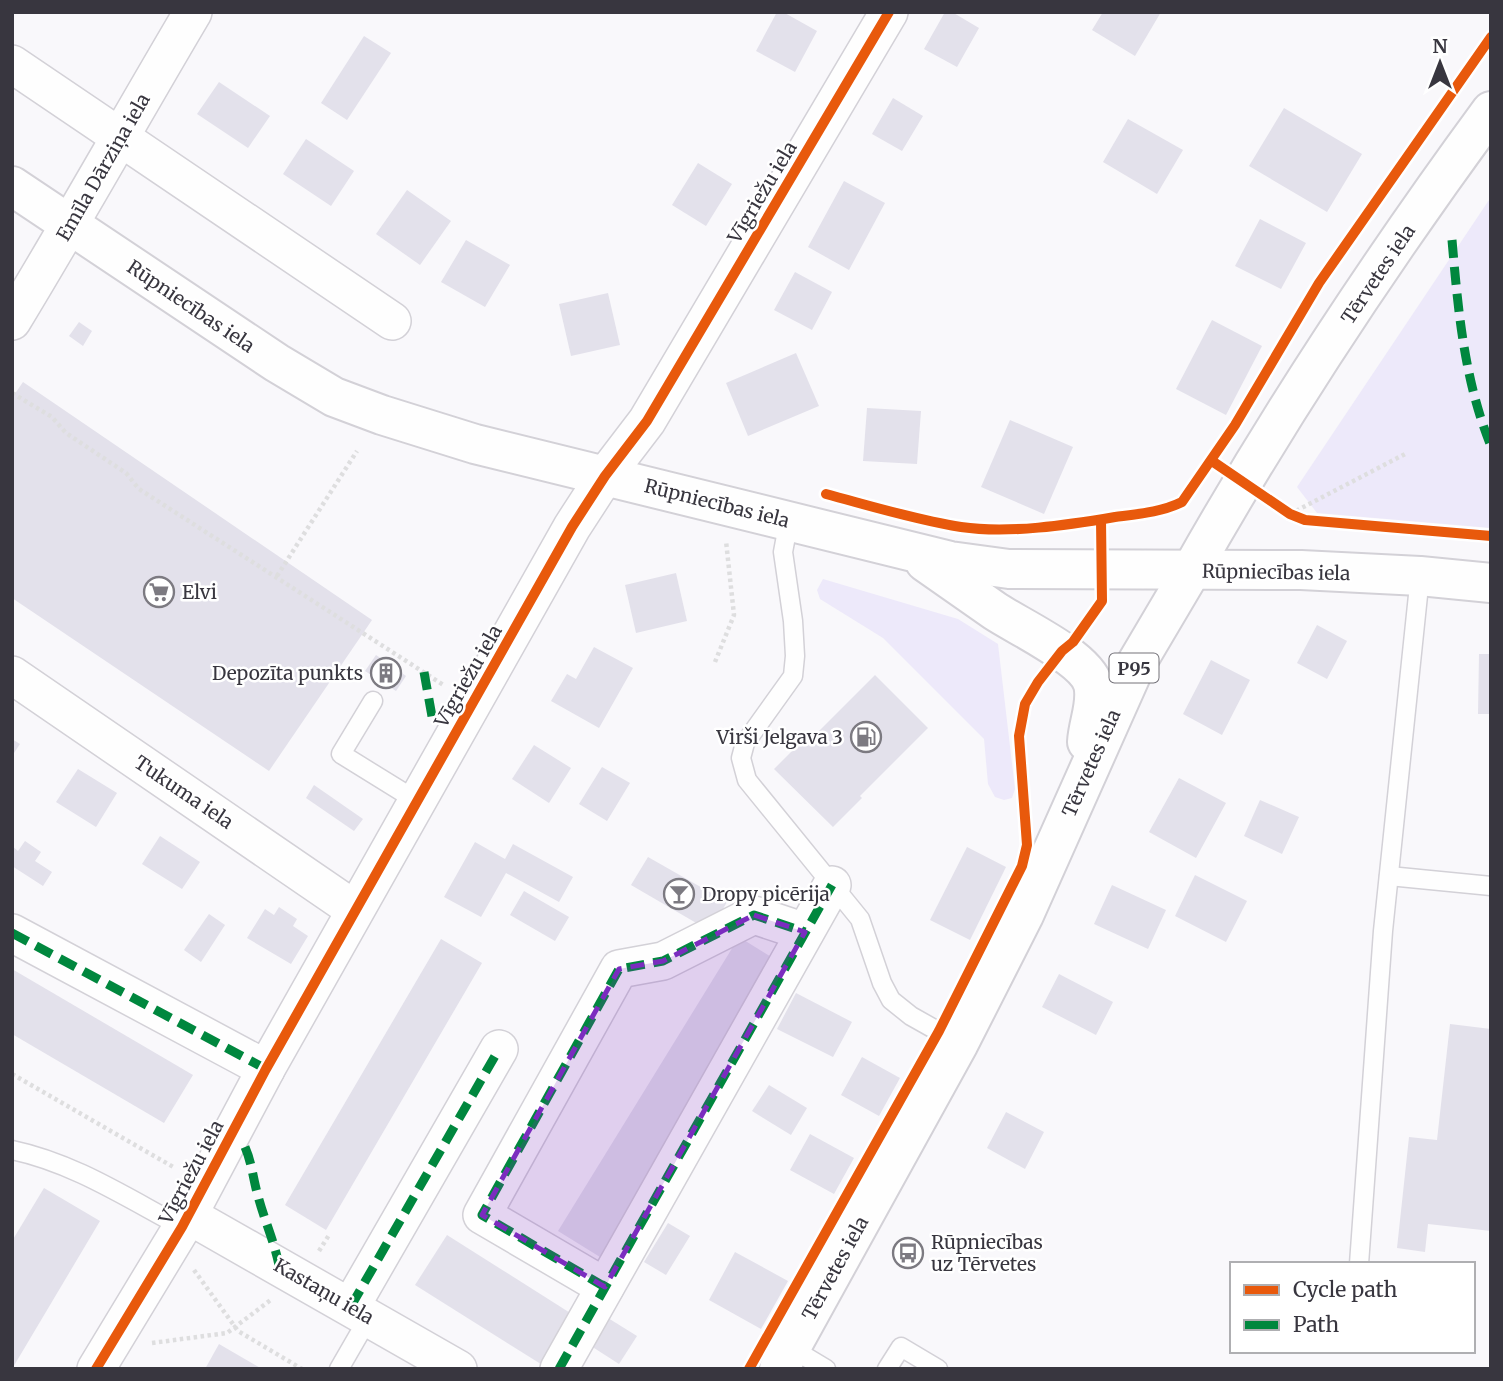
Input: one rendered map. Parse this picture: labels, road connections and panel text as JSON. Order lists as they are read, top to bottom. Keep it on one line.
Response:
{"streets":{"main road":["Tērvetes iela","Rūpniecības iela","P95"],"street":["Emīla Dārziņa iela","Vīgriežu iela","Tukuma iela","Kastaņu iela"]},"crossings":[["Emīla Dārziņa iela","Rūpniecības iela"],["Vīgriežu iela","Rūpniecības iela"],["Vīgriežu iela","Tukuma iela"],["Vīgriežu iela","Kastaņu iela"],["Tērvetes iela","Rūpniecības iela"]],"places":{"supermarket":["Elvi"],"building":["Depozīta punkts"],"fuel station":["Virši Jelgava 3"],"bar":["Dropy picērija"],"bus stop":["Rūpniecības uz Tērvetes"]},"legend":["Cycle path","Path"],"north":"top"}
